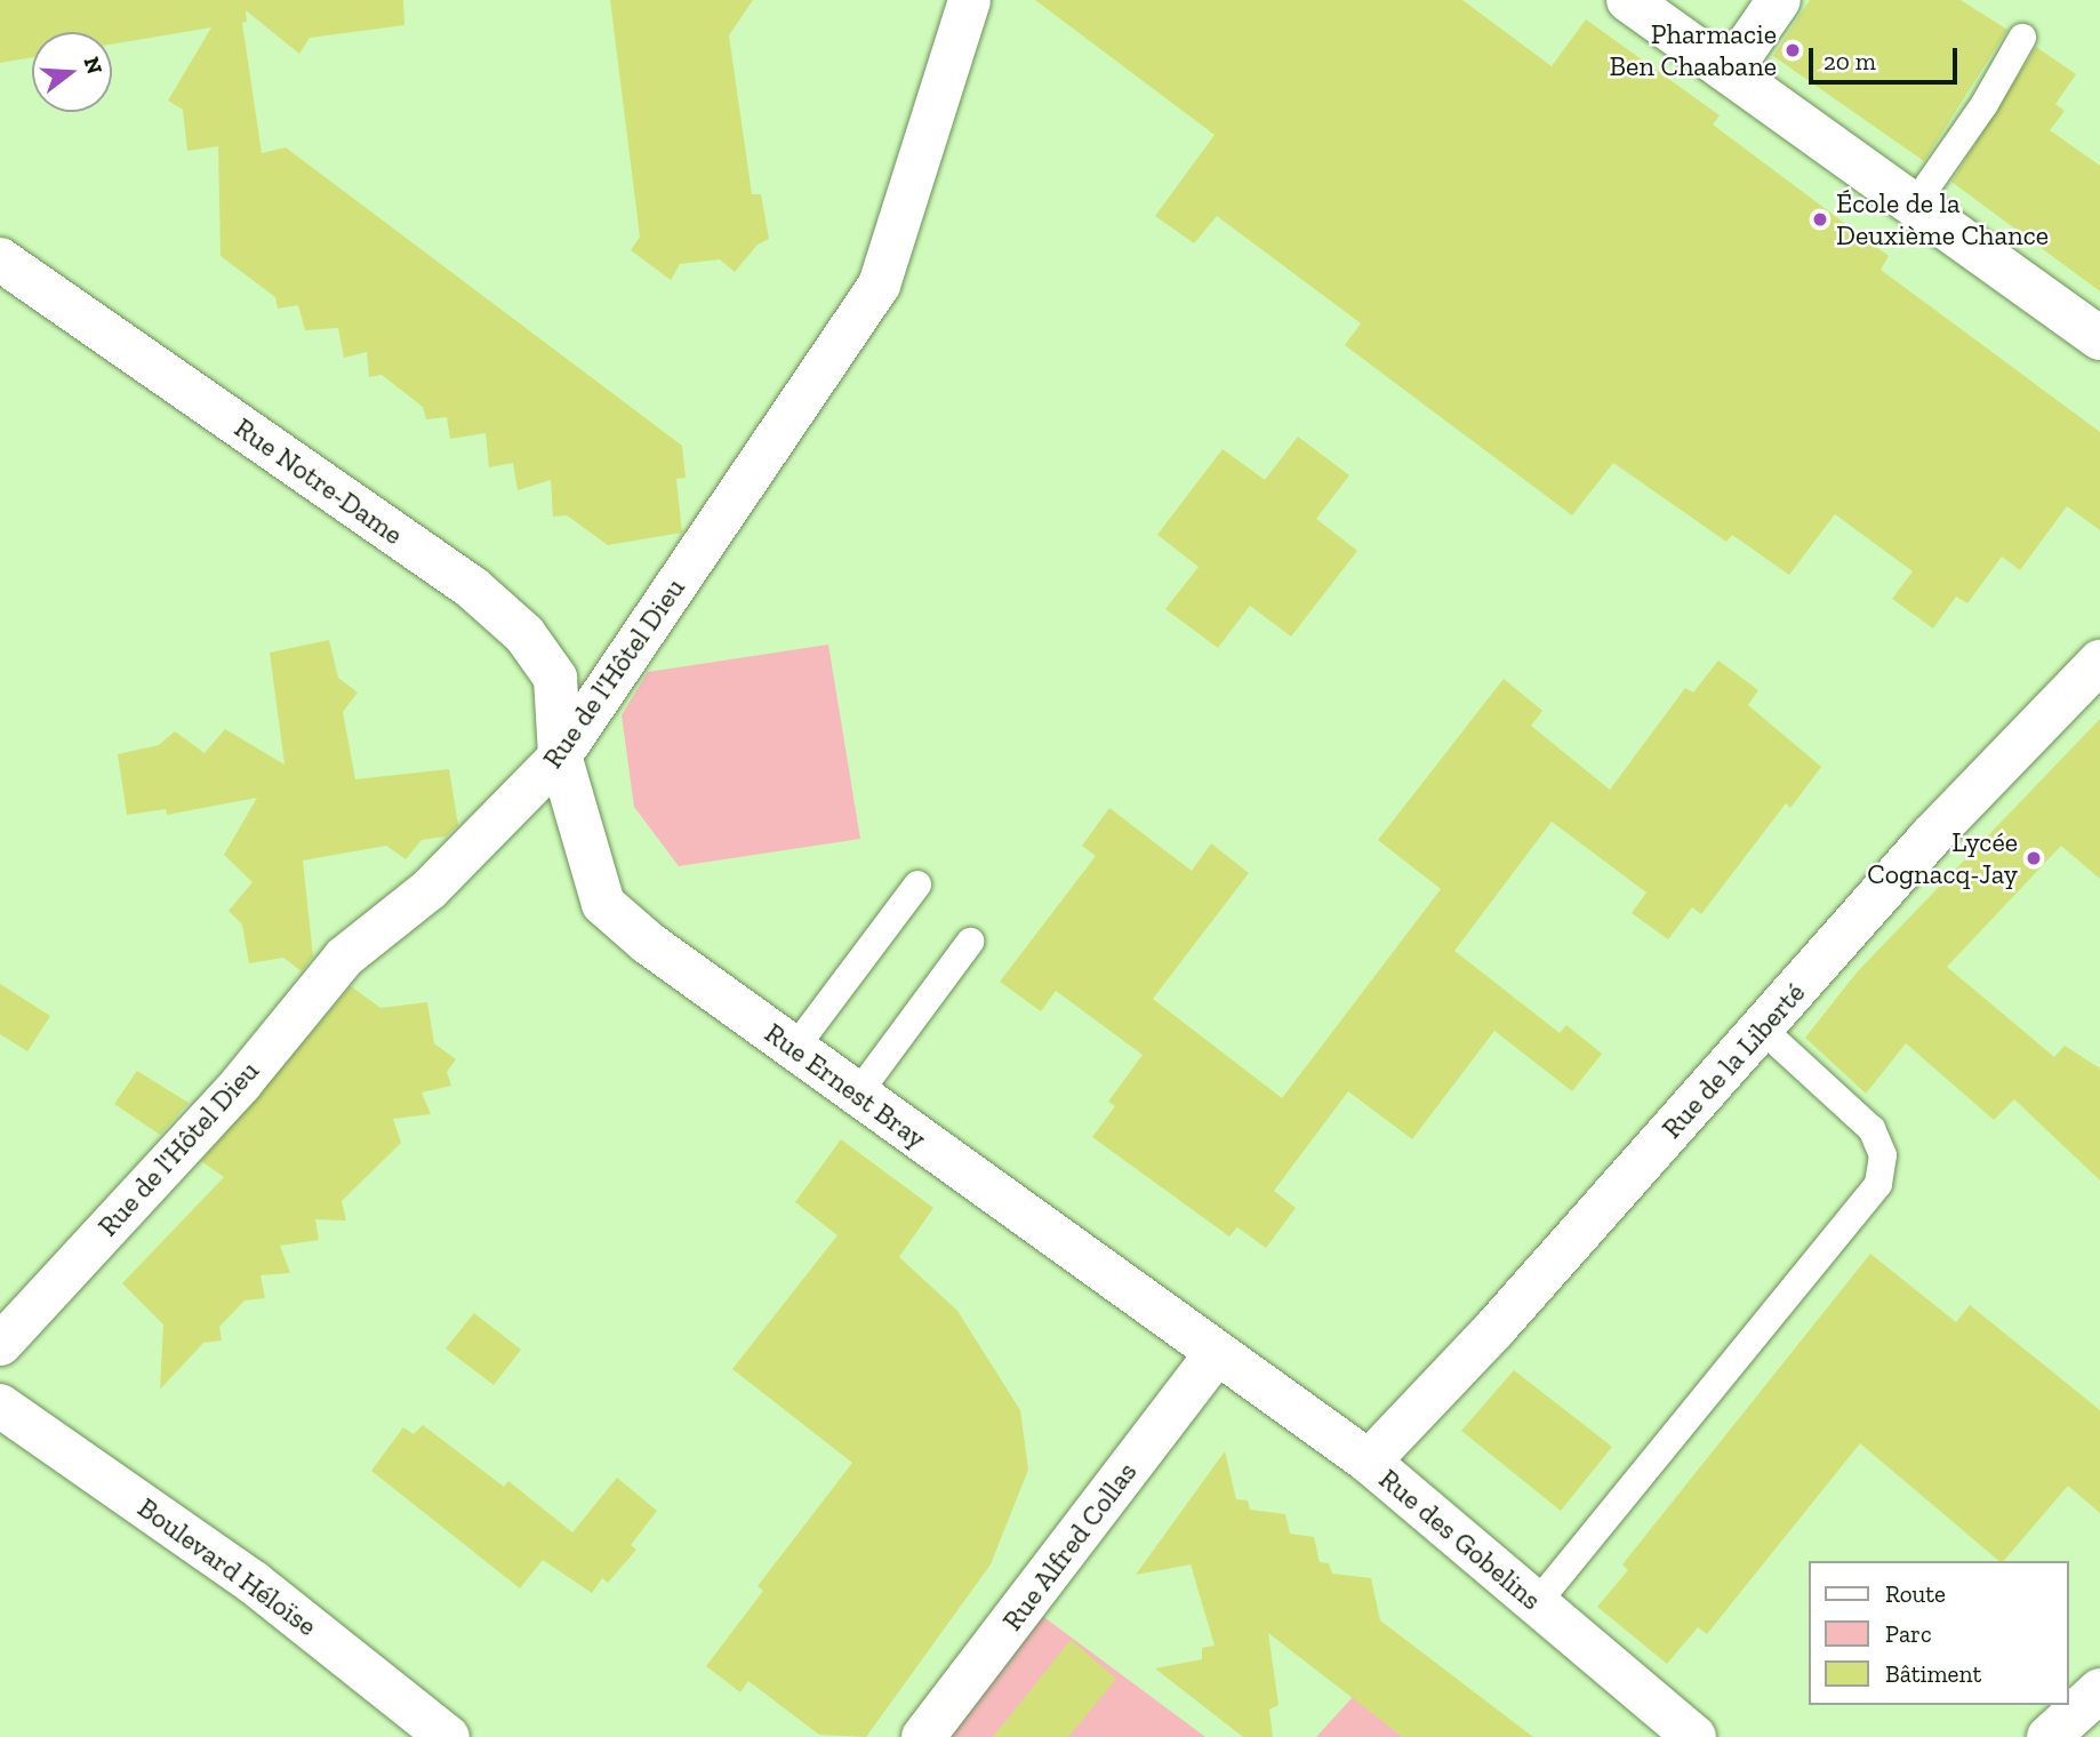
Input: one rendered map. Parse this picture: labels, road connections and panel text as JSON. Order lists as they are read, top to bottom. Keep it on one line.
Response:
{"streets":{"street":["Rue Notre-Dame","Rue de l'Hôtel Dieu","Rue de la Liberté","Rue Ernest Bray","Rue des Gobelins","Rue Alfred Collas","Boulevard Héloïse"]},"crossings":[["Rue Notre-Dame","Rue de l'Hôtel Dieu"],["Rue Notre-Dame","Rue Ernest Bray"],["Rue de l'Hôtel Dieu","Rue Ernest Bray"],["Rue de la Liberté","Rue des Gobelins"],["Rue Ernest Bray","Rue des Gobelins"],["Rue Ernest Bray","Rue Alfred Collas"],["Rue des Gobelins","Rue Alfred Collas"]],"places":["Pharmacie Ben Chaabane","École de la Deuxième Chance","Lycée Cognacq-Jay"],"legend":["Route","Parc","Bâtiment"],"scale_bar":"20 m","north":"right"}
